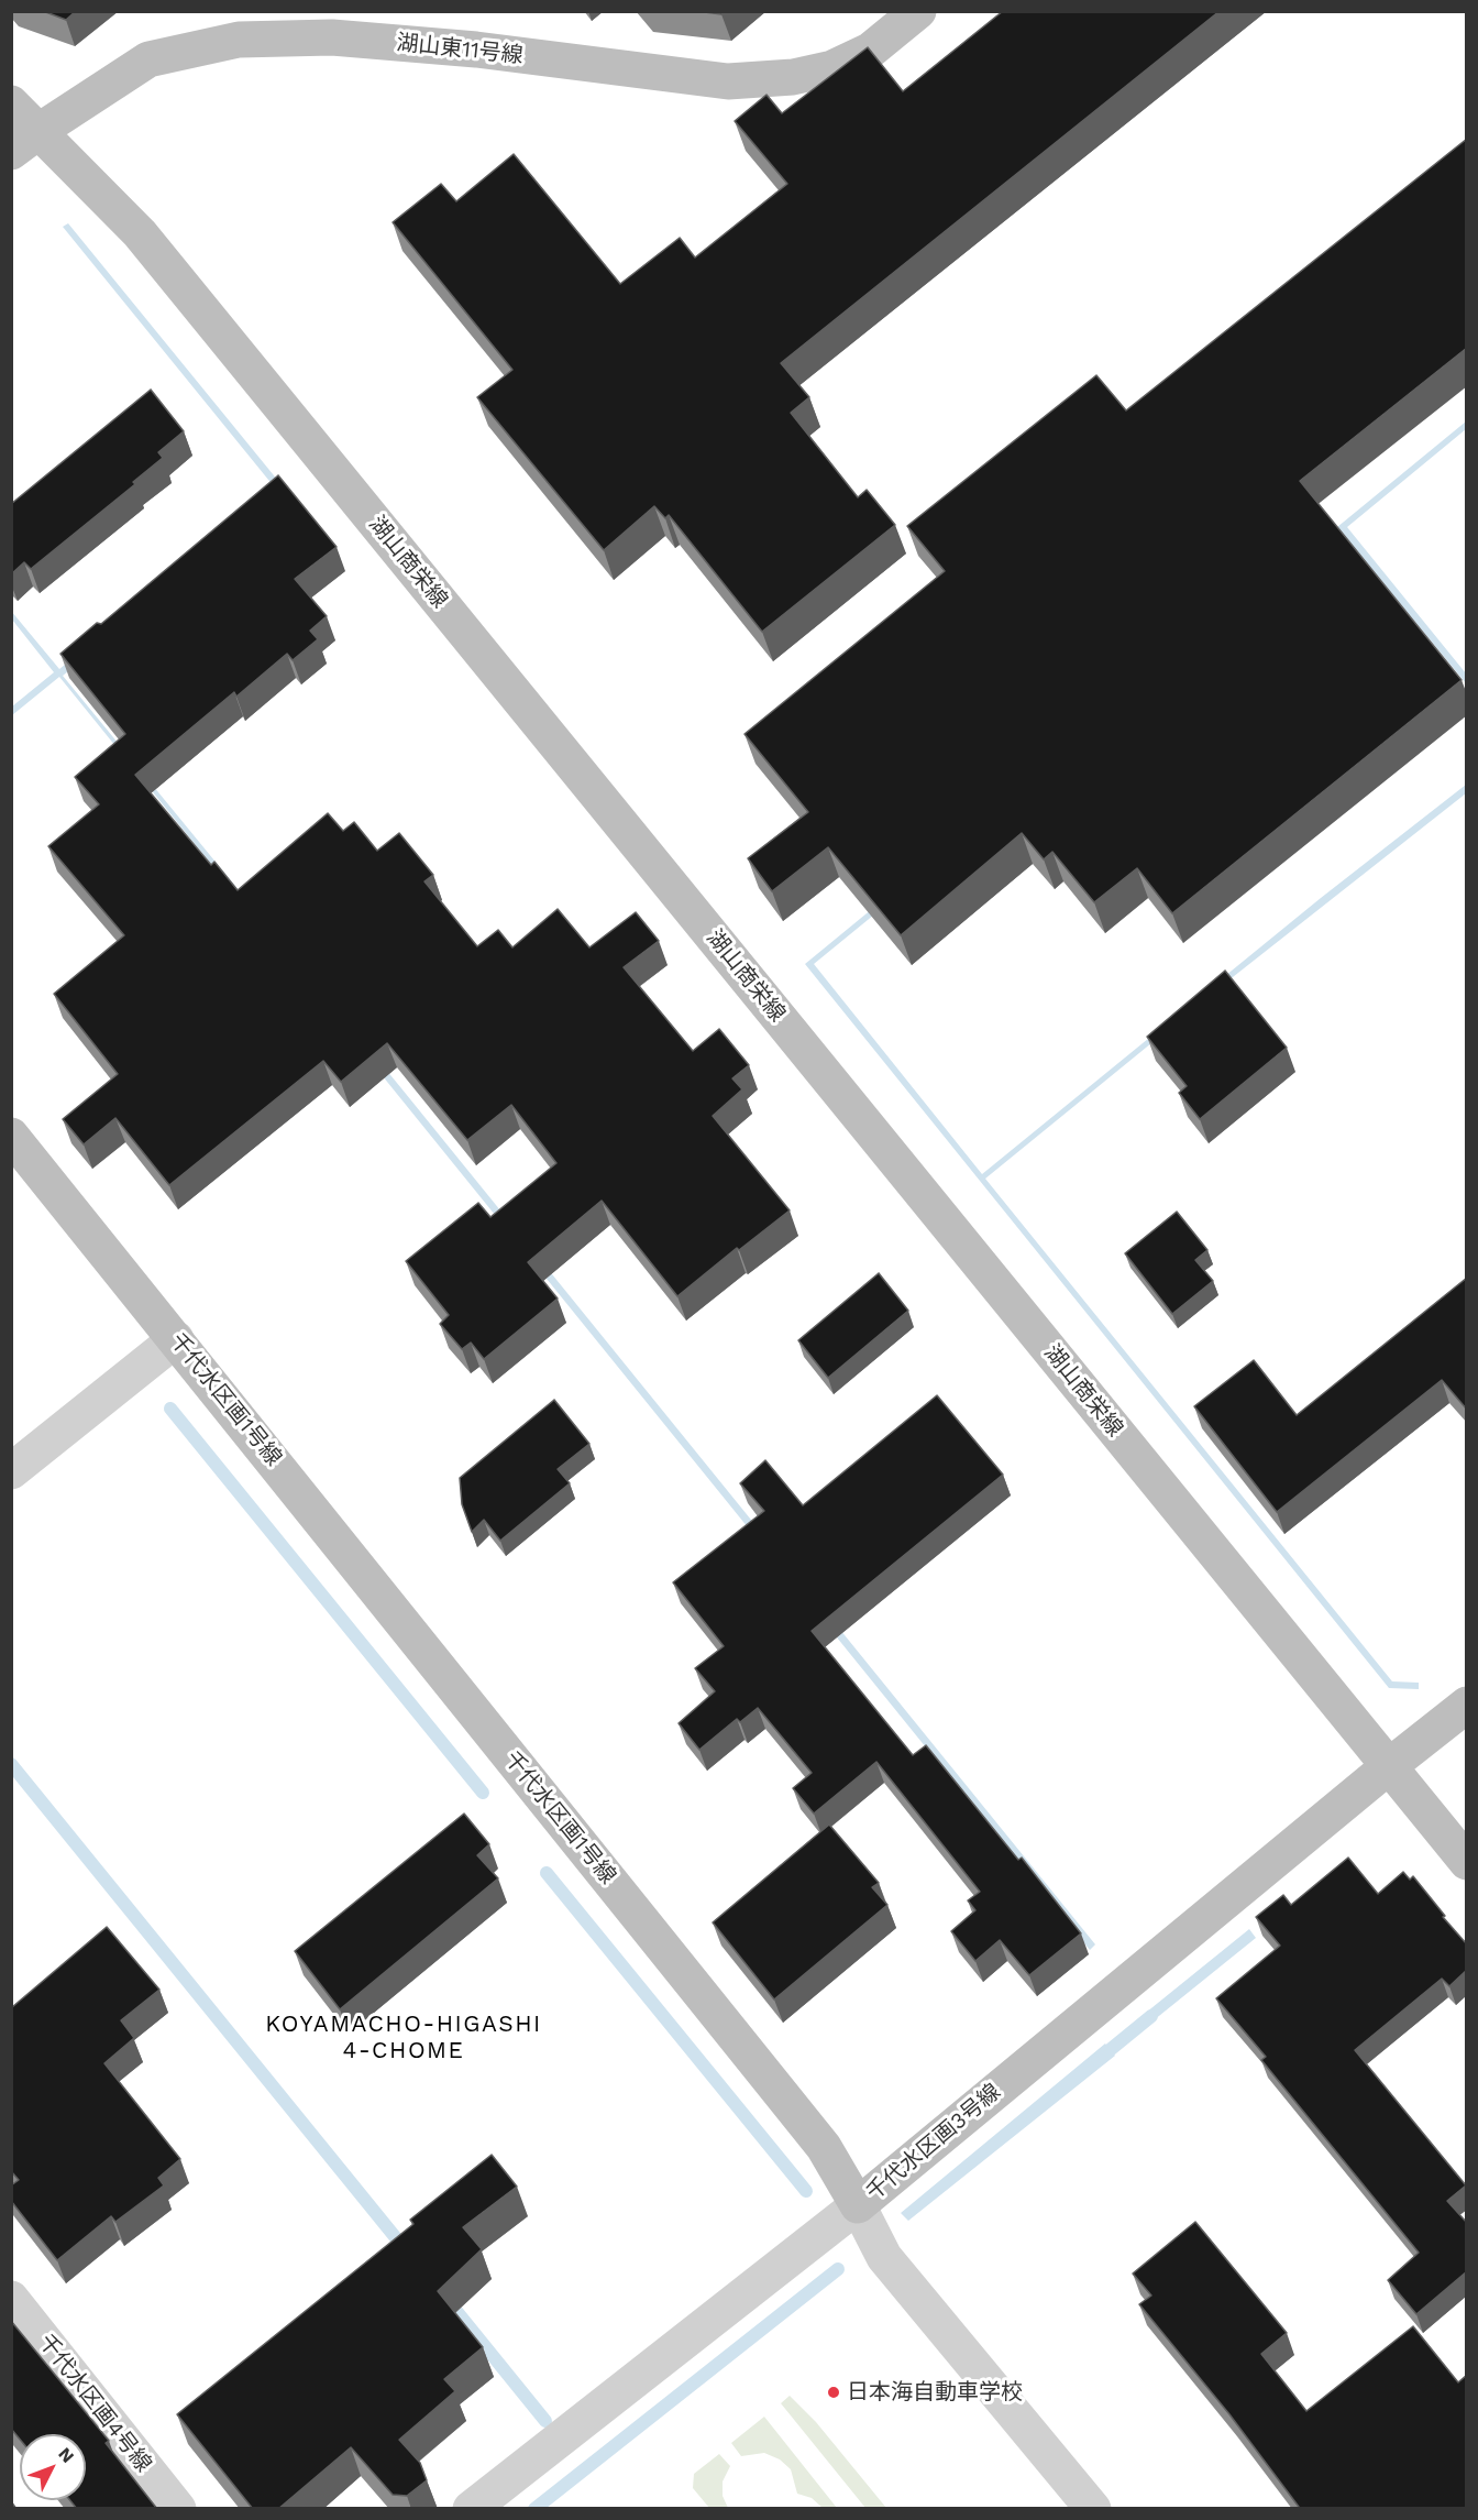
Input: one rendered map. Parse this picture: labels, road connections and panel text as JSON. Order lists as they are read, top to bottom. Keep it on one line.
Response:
{"streets":{"street":["湖山東11号線","湖山商栄線","千代水区画1号線","千代水区画3号線","千代水区画4号線"]},"crossings":[["湖山東11号線","湖山商栄線"],["湖山商栄線","千代水区画3号線"],["千代水区画1号線","千代水区画3号線"]],"districts":["KOYAMACHO-HIGASHI 4-CHOME"],"places":["日本海自動車学校"],"north":"top right"}
